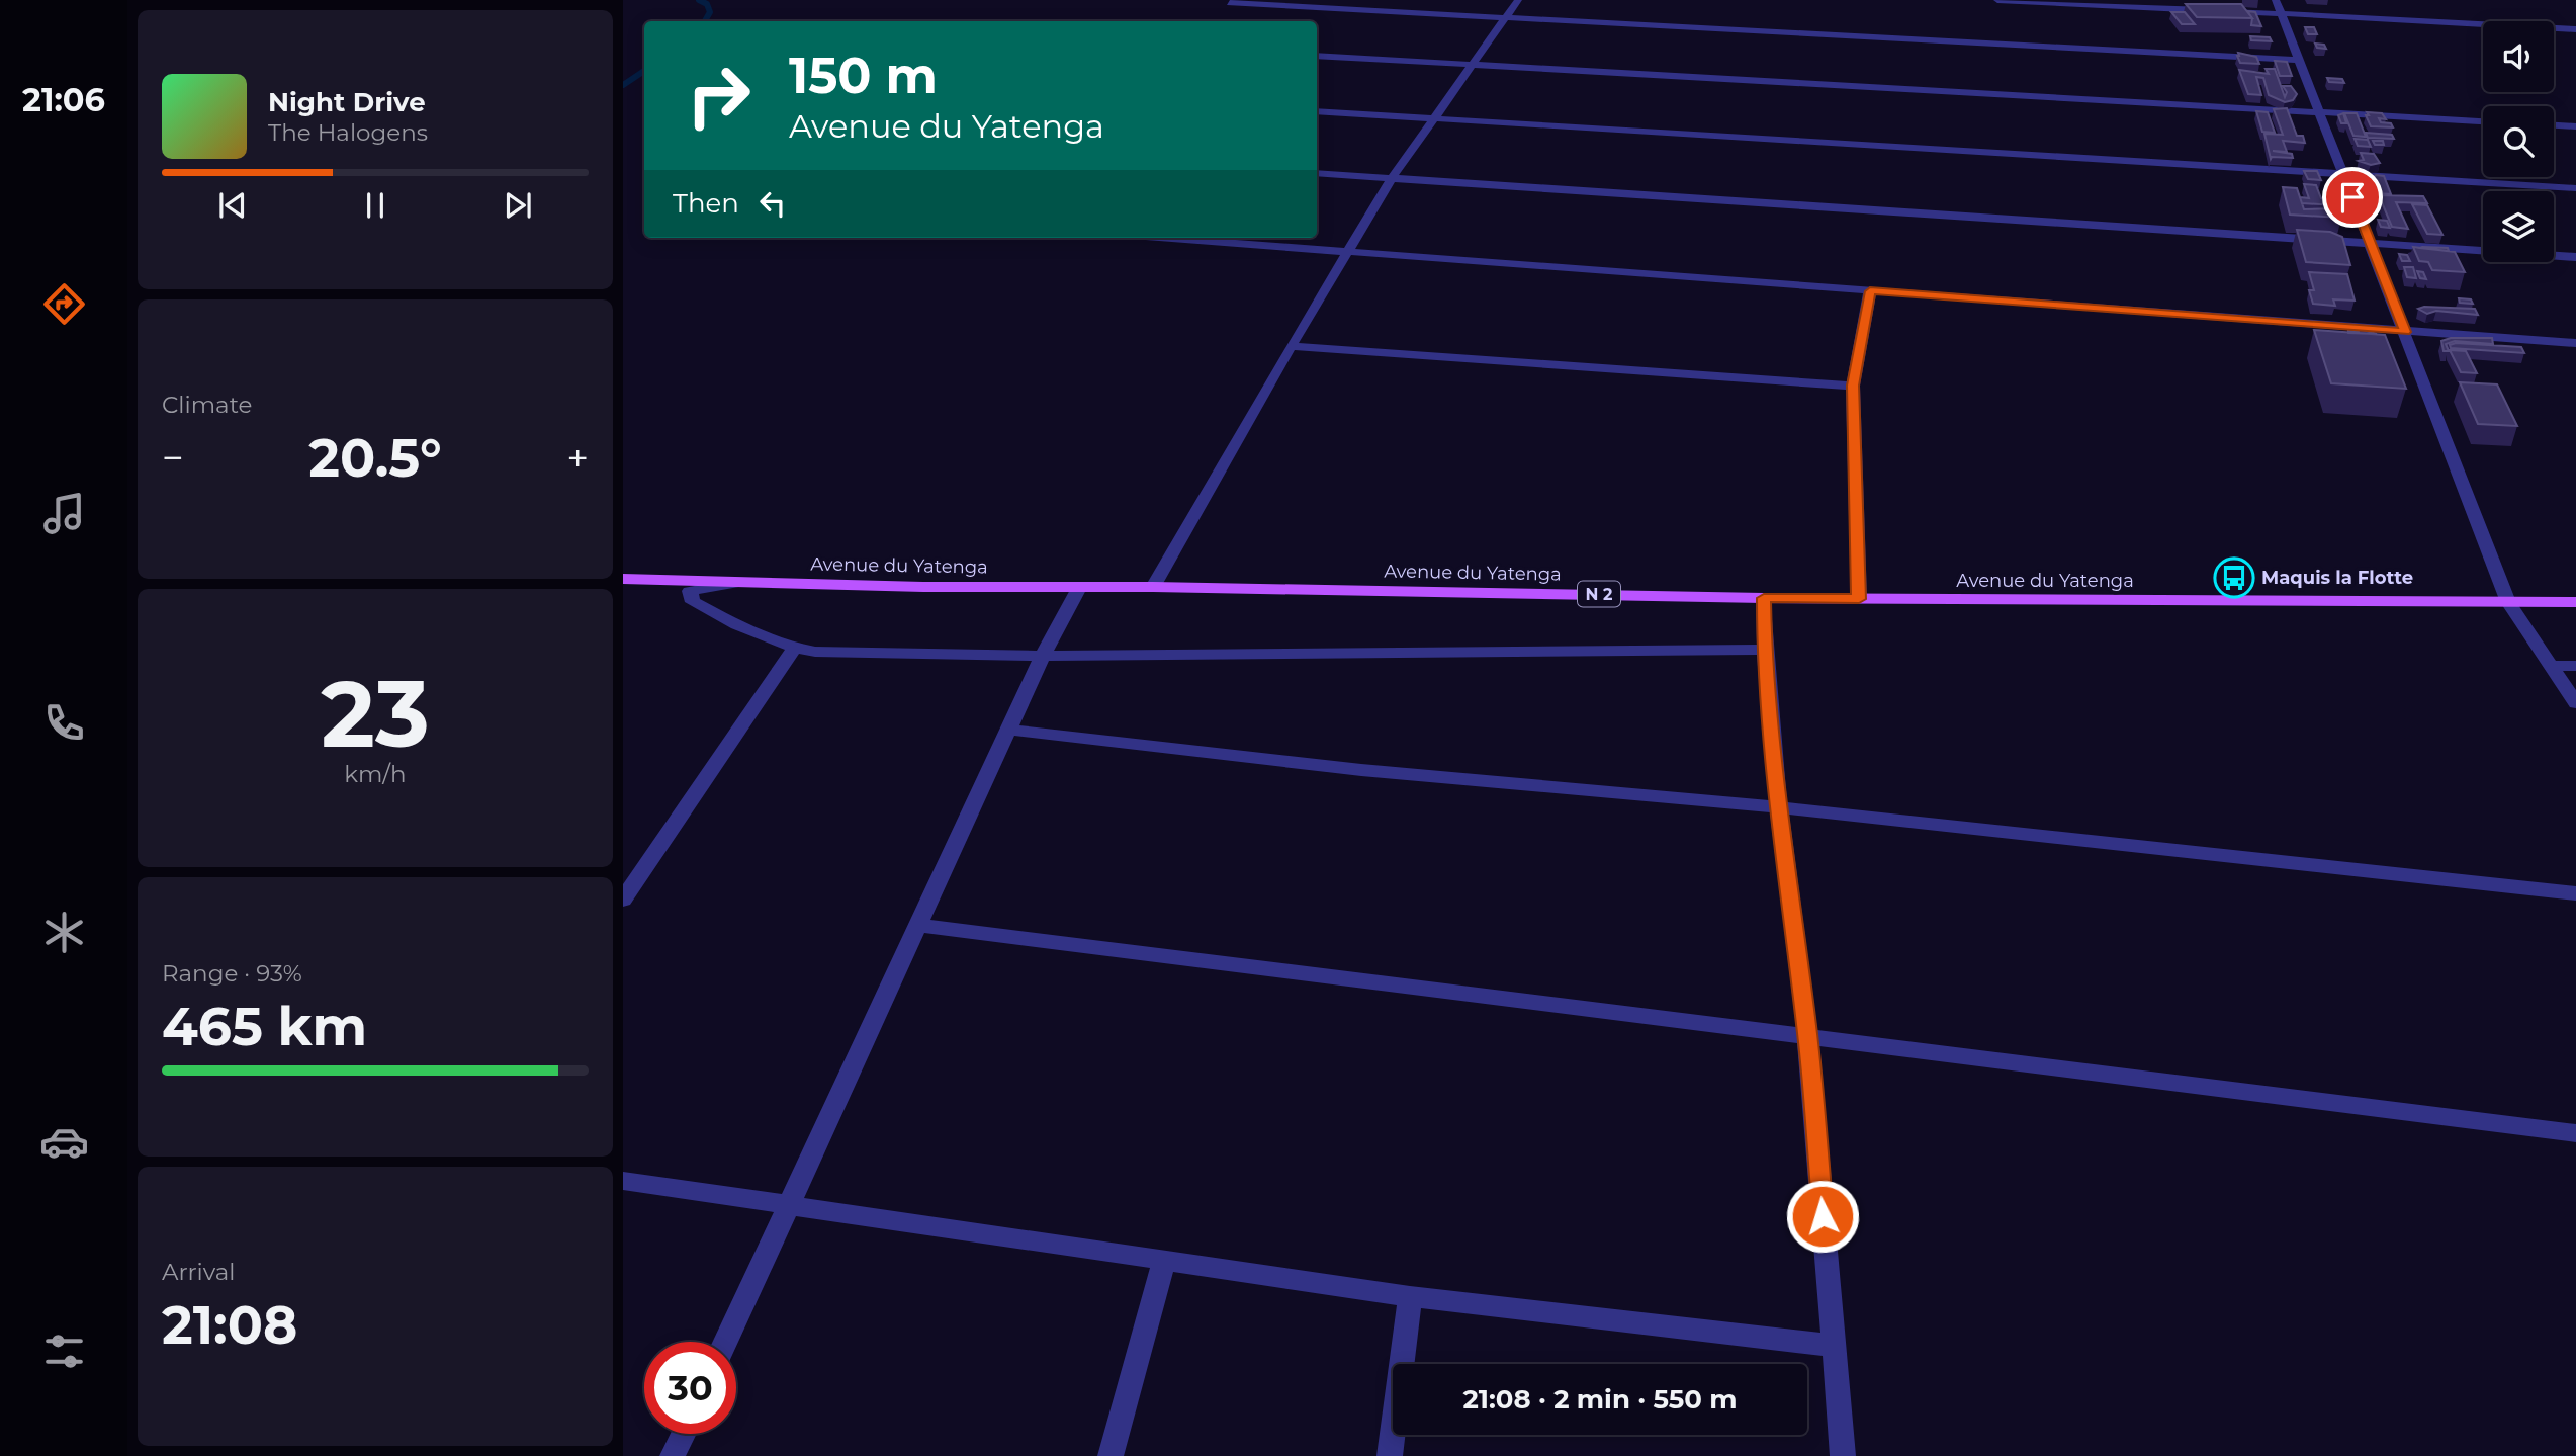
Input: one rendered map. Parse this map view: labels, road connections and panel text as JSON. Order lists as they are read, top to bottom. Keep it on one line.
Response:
{"streets":{"main road":["Avenue du Yatenga","N 2"]},"places":{"bus stop":["Maquis la Flotte"]},"page":{"tabs":"21:06","turn":["150 m","Avenue du Yatenga"],"song":["Night Drive","The Halogens"],"then":"Then","tile":["Climate",["23","km/h"],["Range · 93%","465 km"],["Arrival","21:08"]],"heat":["−","20.5°","+"],"limit":"30","trip":"21:08 · 2 min · 550 m"}}
